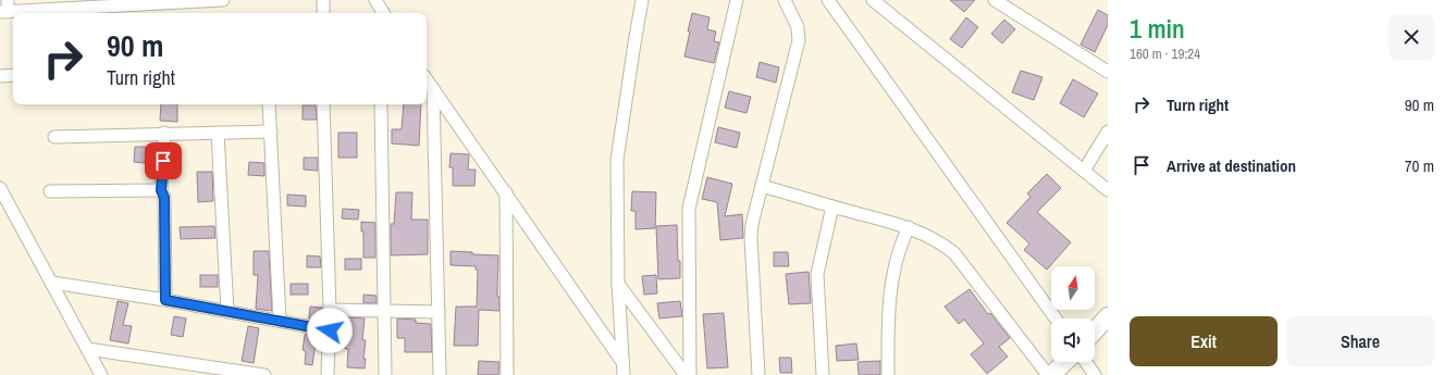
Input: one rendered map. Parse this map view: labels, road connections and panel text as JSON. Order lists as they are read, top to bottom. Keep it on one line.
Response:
{"north":"top","page":{"heading":["1 min","160 m · 19:24"],"turn":["90 m","Turn right"],"list":[{"name":"Turn right","value":"90 m"},{"name":"Arrive at destination","value":"70 m"}],"buttons":["Exit","Share"]}}
